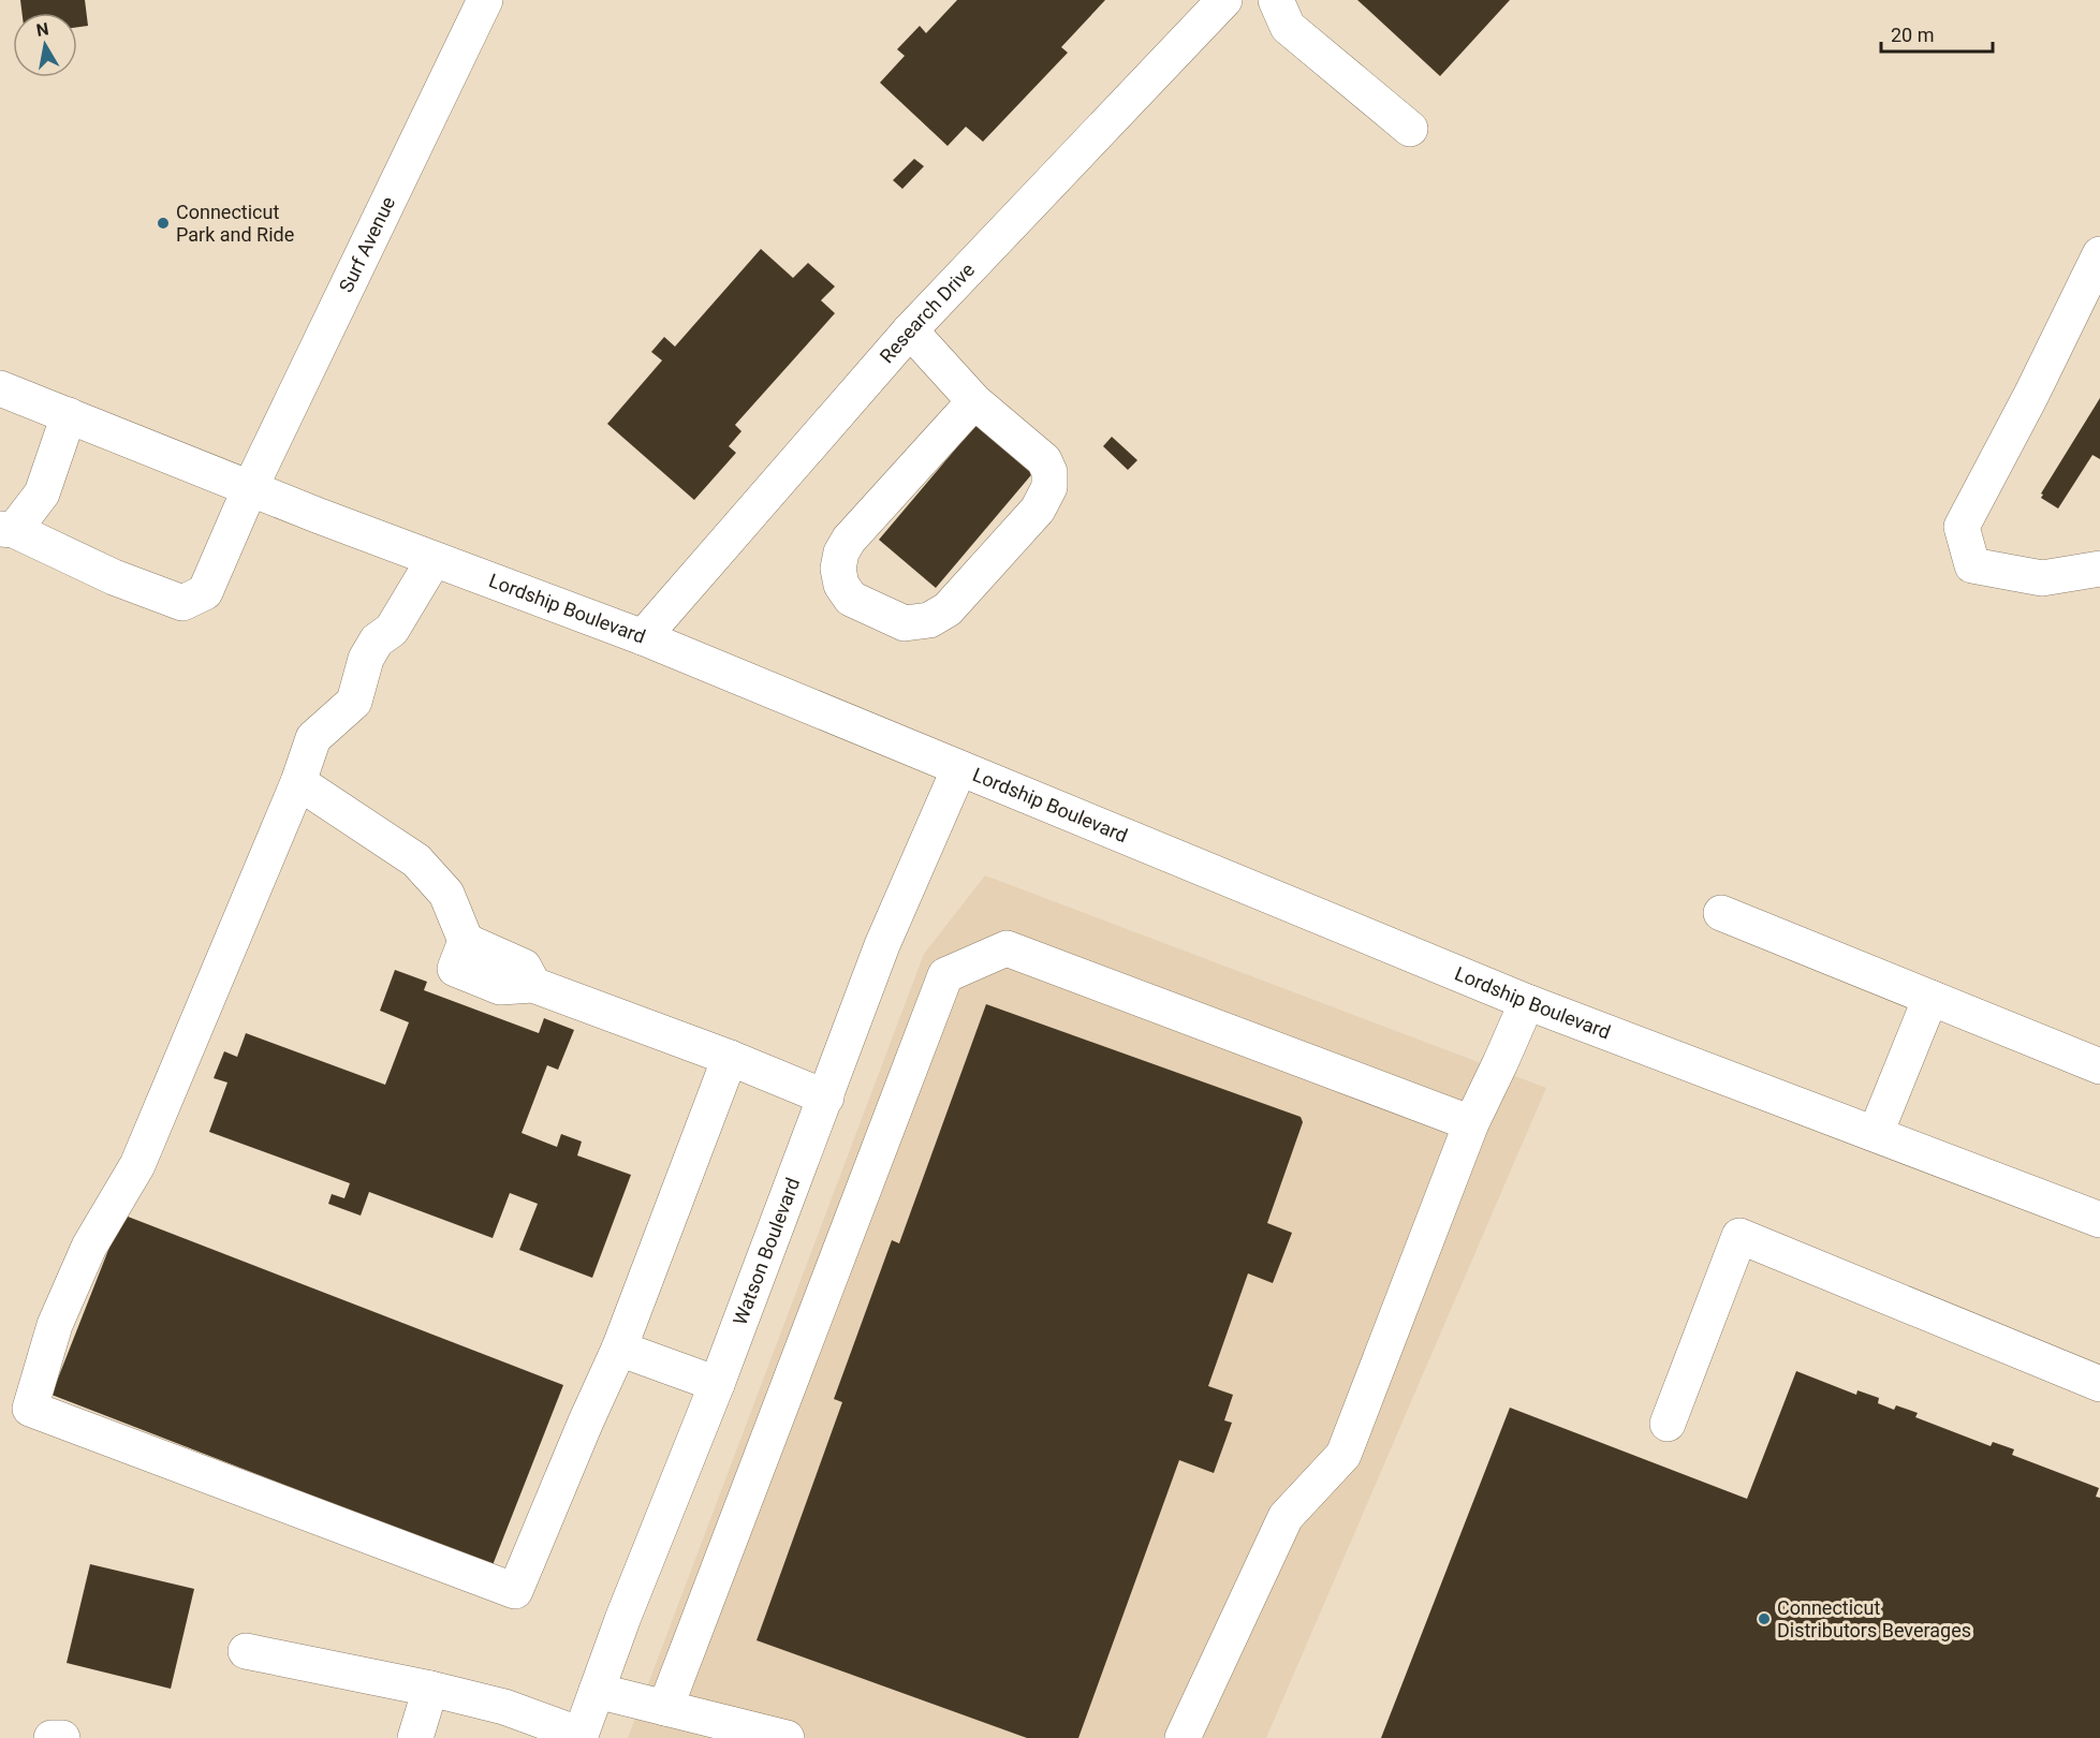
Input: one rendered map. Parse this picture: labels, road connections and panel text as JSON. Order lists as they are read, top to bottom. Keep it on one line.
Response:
{"streets":{"main road":["Surf Avenue","Research Drive","Lordship Boulevard","Watson Boulevard"]},"crossings":[["Surf Avenue","Lordship Boulevard"],["Research Drive","Lordship Boulevard"],["Lordship Boulevard","Watson Boulevard"]],"places":["Connecticut Park and Ride","Connecticut Distributors Beverages"],"scale_bar":"20 m","north":"top"}
